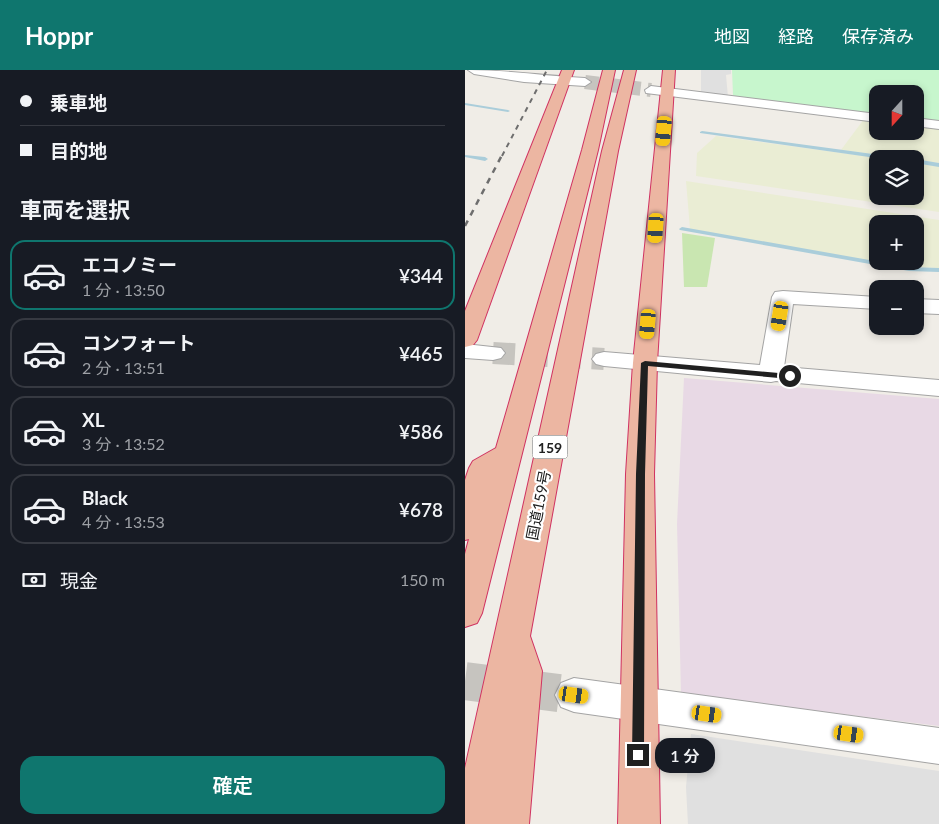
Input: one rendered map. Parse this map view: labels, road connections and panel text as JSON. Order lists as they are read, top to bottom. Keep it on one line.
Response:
{"streets":{"highway":["159","国道159号"]},"crossings":[["159","国道159号"]],"north":"bottom","page":{"header":"Hoppr","nav":["地図","経路","保存済み"],"banner":["乗車地","目的地"],"map_buttons":["+","−"],"heading":"車両を選択","list":[{"name":"エコノミー","note":"1 分 · 13:50","value":"¥344"},{"name":"コンフォート","note":"2 分 · 13:51","value":"¥465"},{"name":"XL","note":"3 分 · 13:52","value":"¥586"},{"name":"Black","note":"4 分 · 13:53","value":"¥678"}],"pay":["現金","150 m"],"bubble":"1 分","buttons":"確定"}}
